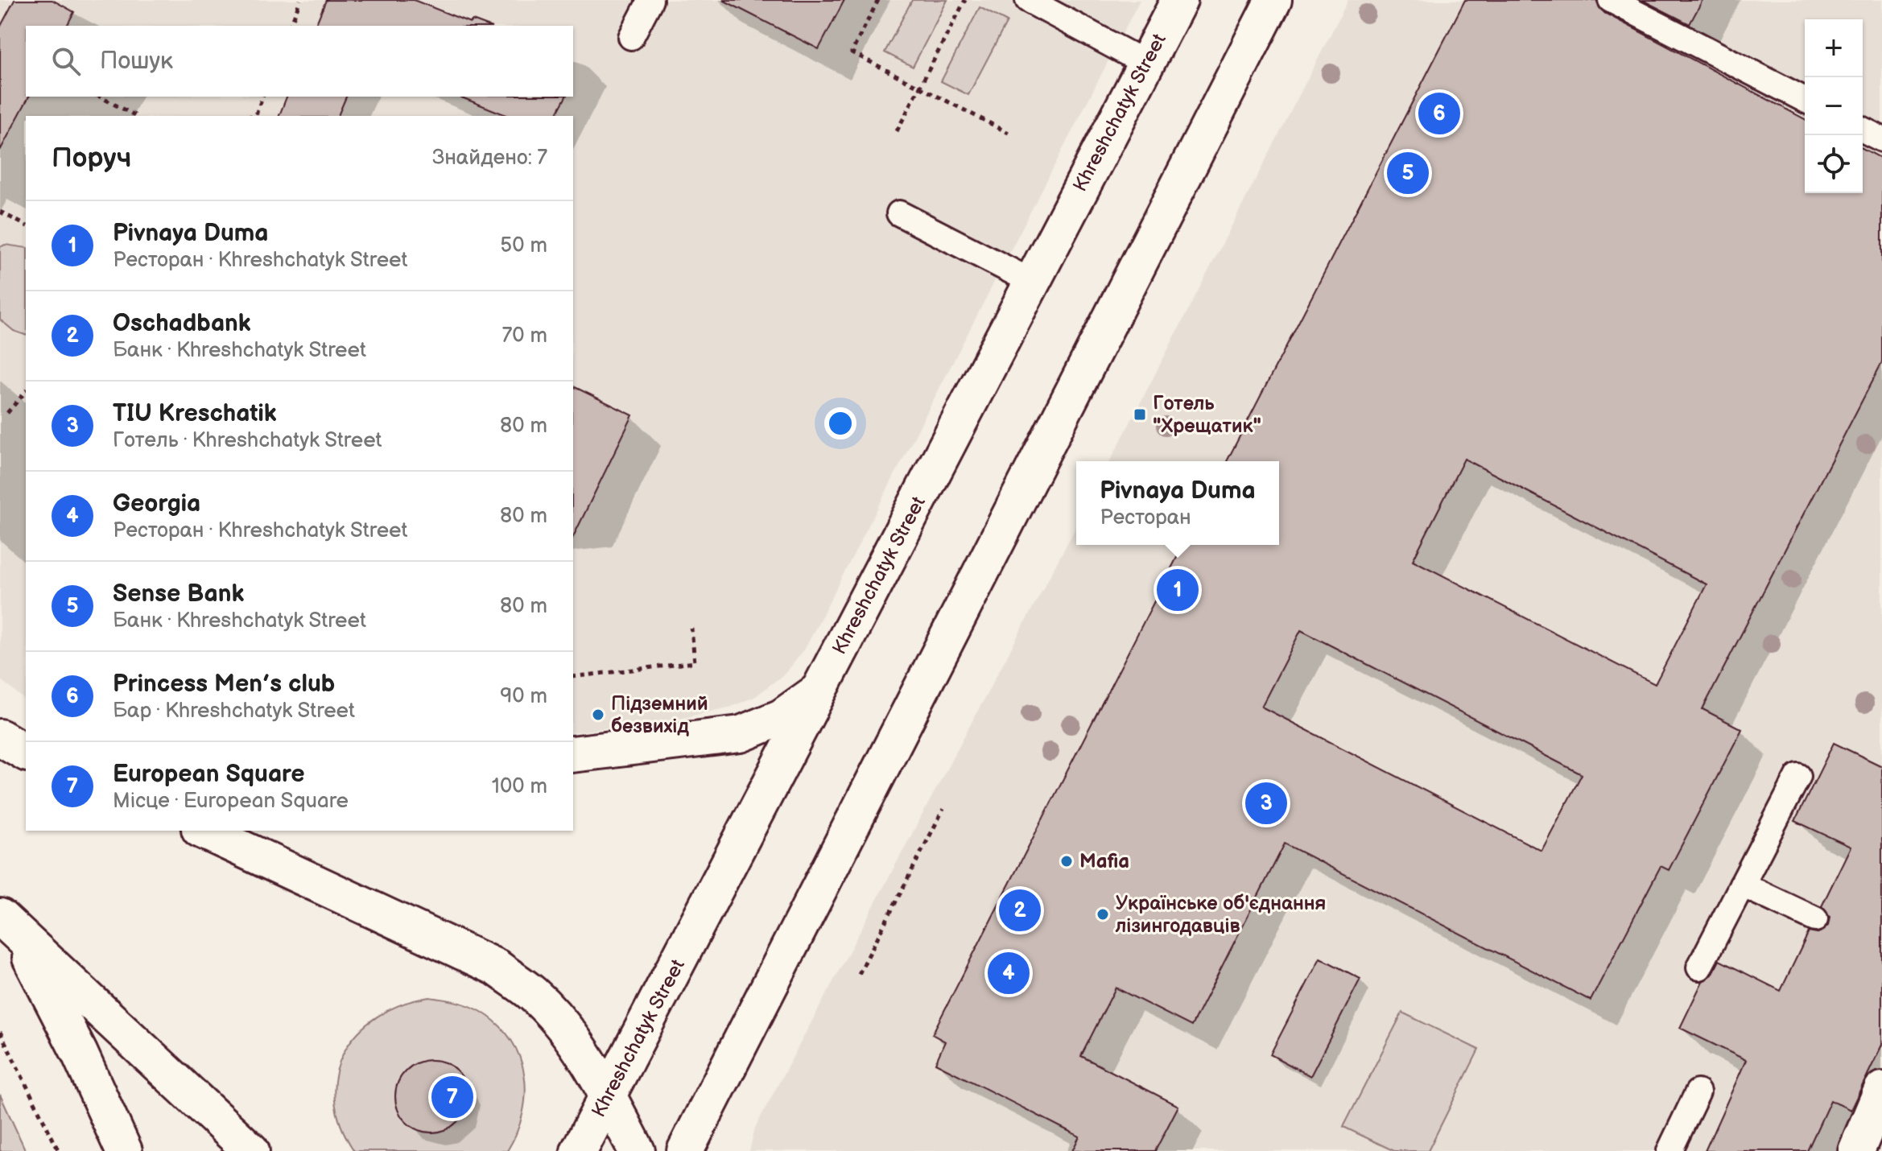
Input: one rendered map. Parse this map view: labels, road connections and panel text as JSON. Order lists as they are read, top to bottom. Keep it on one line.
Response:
{"streets":{"main road":["Khreshchatyk Street"]},"places":{"transit":["Готель \"Хрещатик\""],"other":["Підземний безвихід","Mafia","Українське об'єднання лізингодавців"]},"page":{"map_buttons":["+","−"],"search":"Пошук","pins":["6","5","1","3","2","4","7"],"heading":["Поруч","Знайдено: 7"],"list":[{"mark":"1","name":"Pivnaya Duma","note":"Ресторан · Khreshchatyk Street","value":"50 m"},{"mark":"2","name":"Oschadbank","note":"Банк · Khreshchatyk Street","value":"70 m"},{"mark":"3","name":"TIU Kreschatik","note":"Готель · Khreshchatyk Street","value":"80 m"},{"mark":"4","name":"Georgia","note":"Ресторан · Khreshchatyk Street","value":"80 m"},{"mark":"5","name":"Sense Bank","note":"Банк · Khreshchatyk Street","value":"80 m"},{"mark":"6","name":"Princess Men’s club","note":"Бар · Khreshchatyk Street","value":"90 m"},{"mark":"7","name":"European Square","note":"Місце · European Square","value":"100 m"}],"popup":["Pivnaya Duma","Ресторан"]}}
